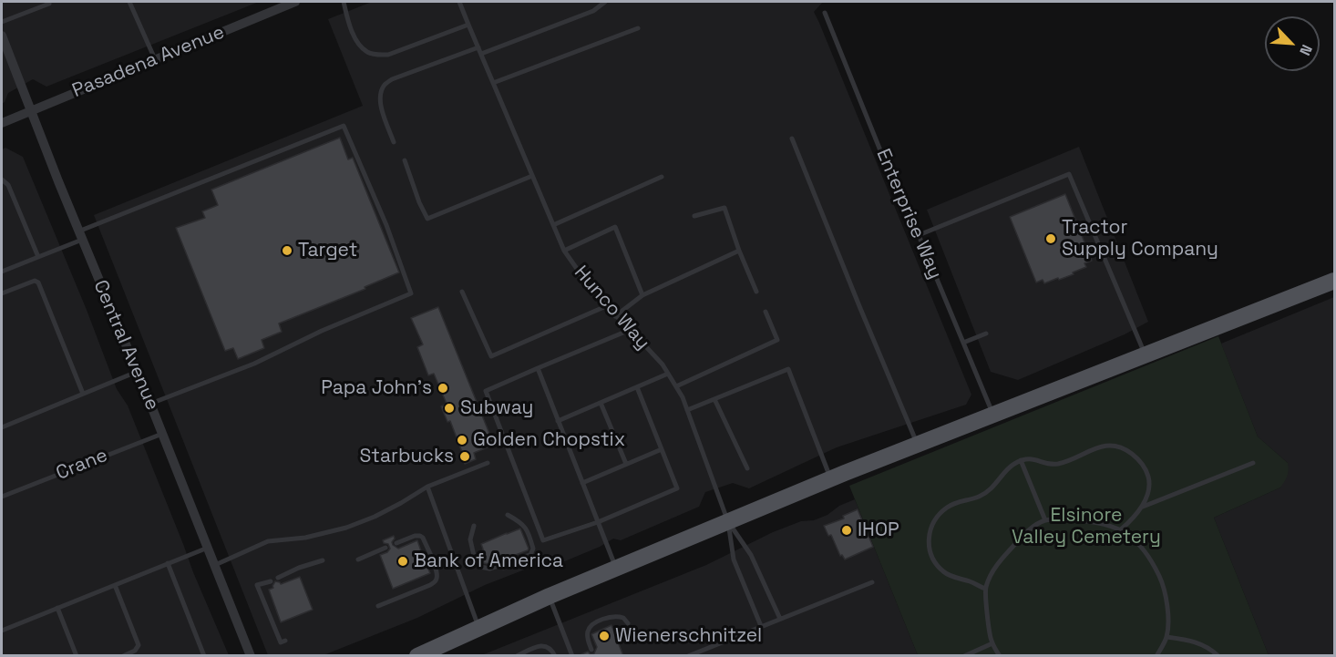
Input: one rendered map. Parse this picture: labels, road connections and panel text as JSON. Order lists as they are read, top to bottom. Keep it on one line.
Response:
{"streets":{"street":["Pasadena Avenue","Central Avenue"],"lane":["Enterprise Way","Hunco Way","Crane"]},"crossings":[["Pasadena Avenue","Central Avenue"],["Central Avenue","Crane"]],"parks":["Elsinore Valley Cemetery"],"places":["Tractor Supply Company","Target","Papa John's","Subway","Golden Chopstix","Starbucks","IHOP","Bank of America","Wienerschnitzel"],"north":"bottom right"}
